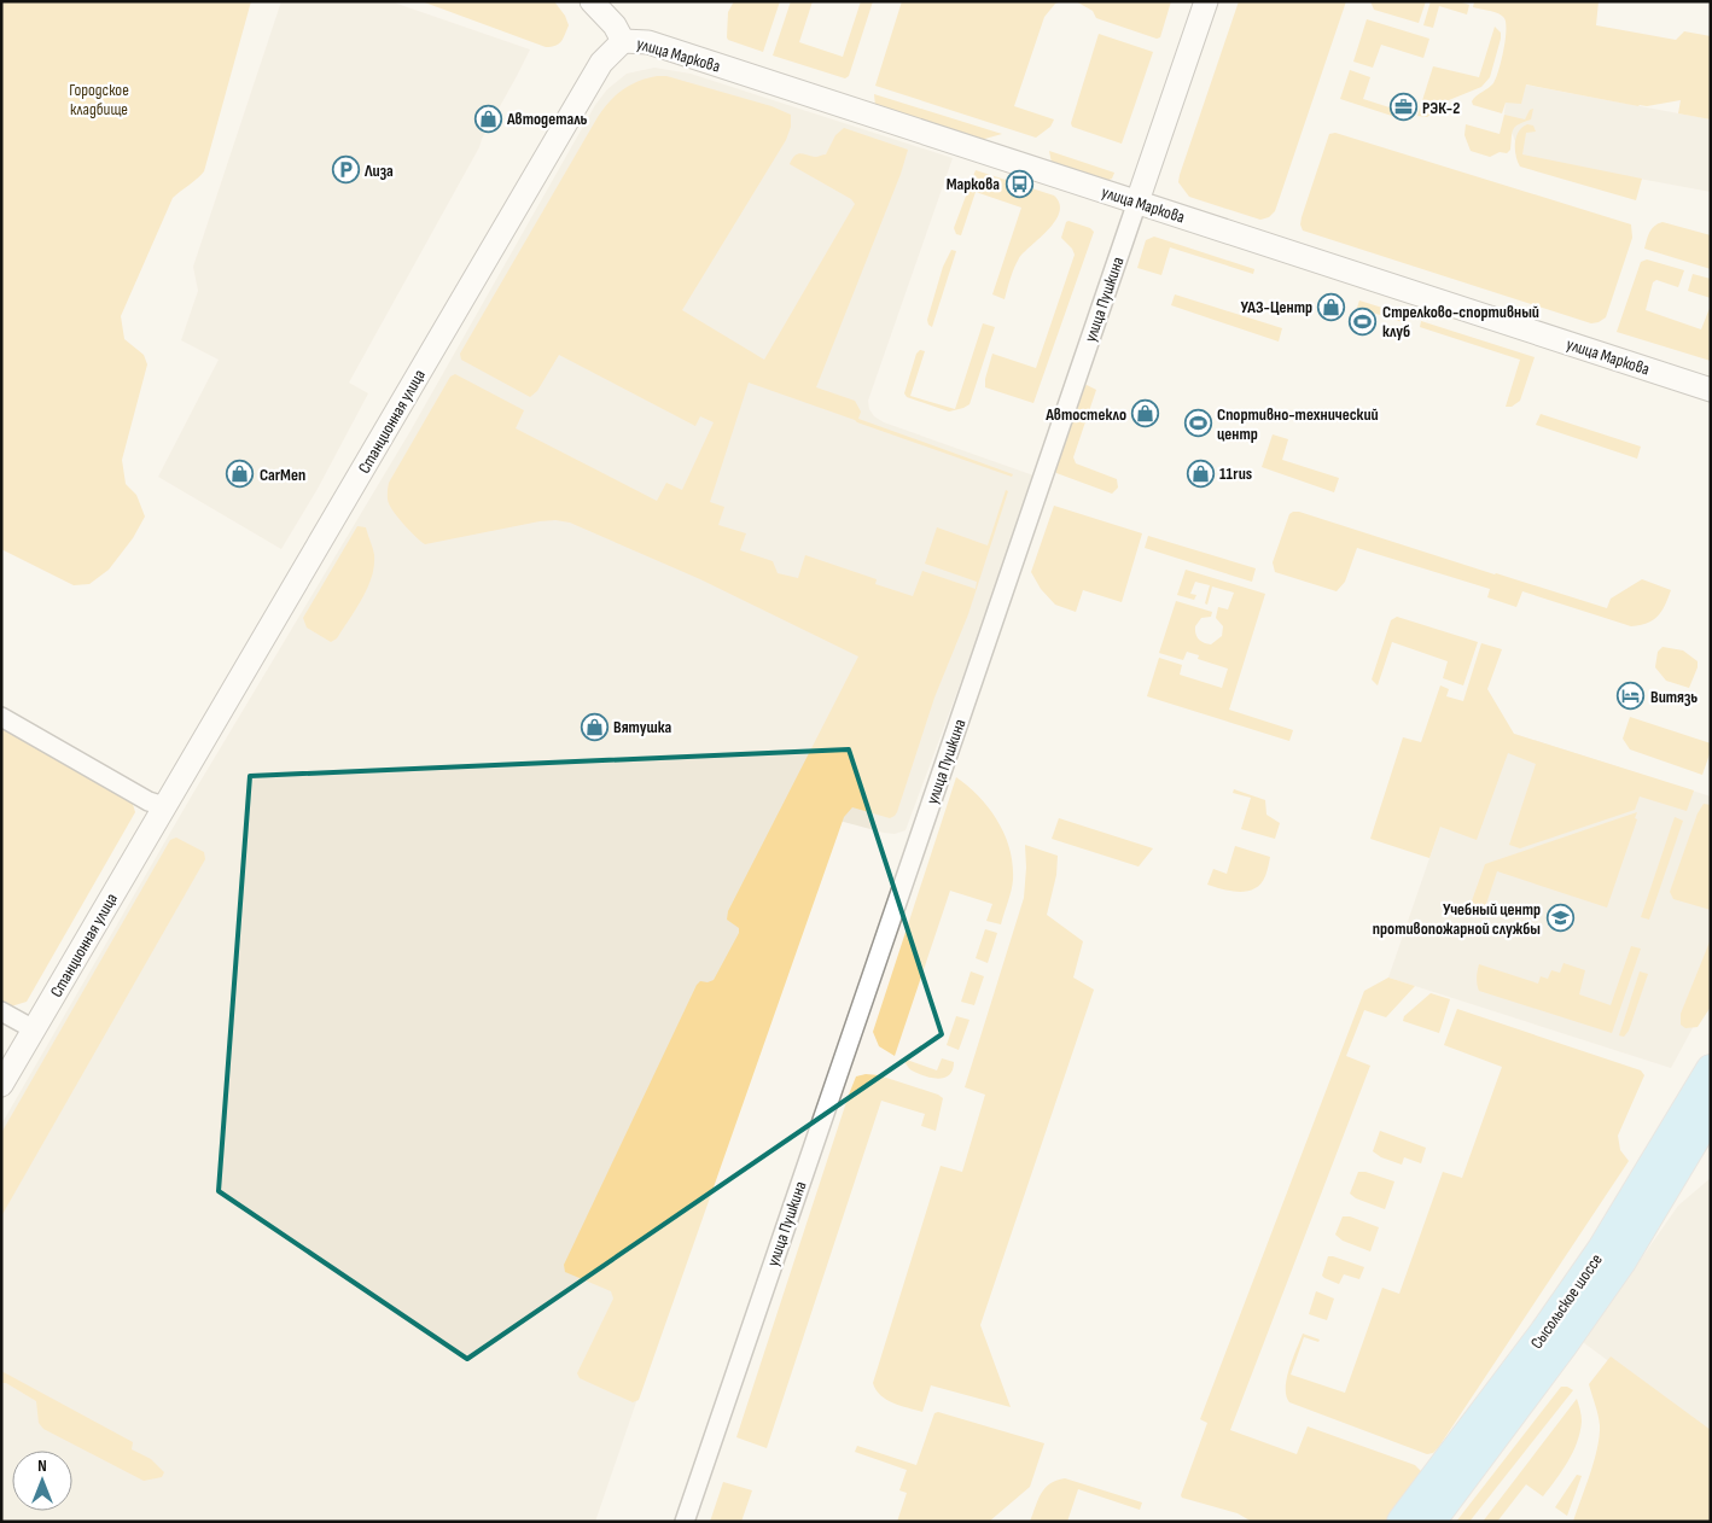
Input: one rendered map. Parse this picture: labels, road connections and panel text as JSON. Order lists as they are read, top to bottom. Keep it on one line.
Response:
{"streets":{"main road":["Сысольское шоссе"],"street":["улица Маркова","улица Пушкина","Станционная улица"]},"crossings":[["улица Маркова","улица Пушкина"],["улица Маркова","Станционная улица"]],"parks":["Городское кладбище"],"places":{"office":["РЭК-2"],"shop":["Автодеталь","УАЗ-Центр","Автостекло","11rus","CarMen","Вятушка"],"parking":["Лиза"],"bus stop":["Маркова"],"sports":["Стрелково-спортивный клуб","Спортивно-технический центр"],"hotel":["Витязь"],"school or university":["Учебный центр противопожарной службы"]},"north":"top"}
